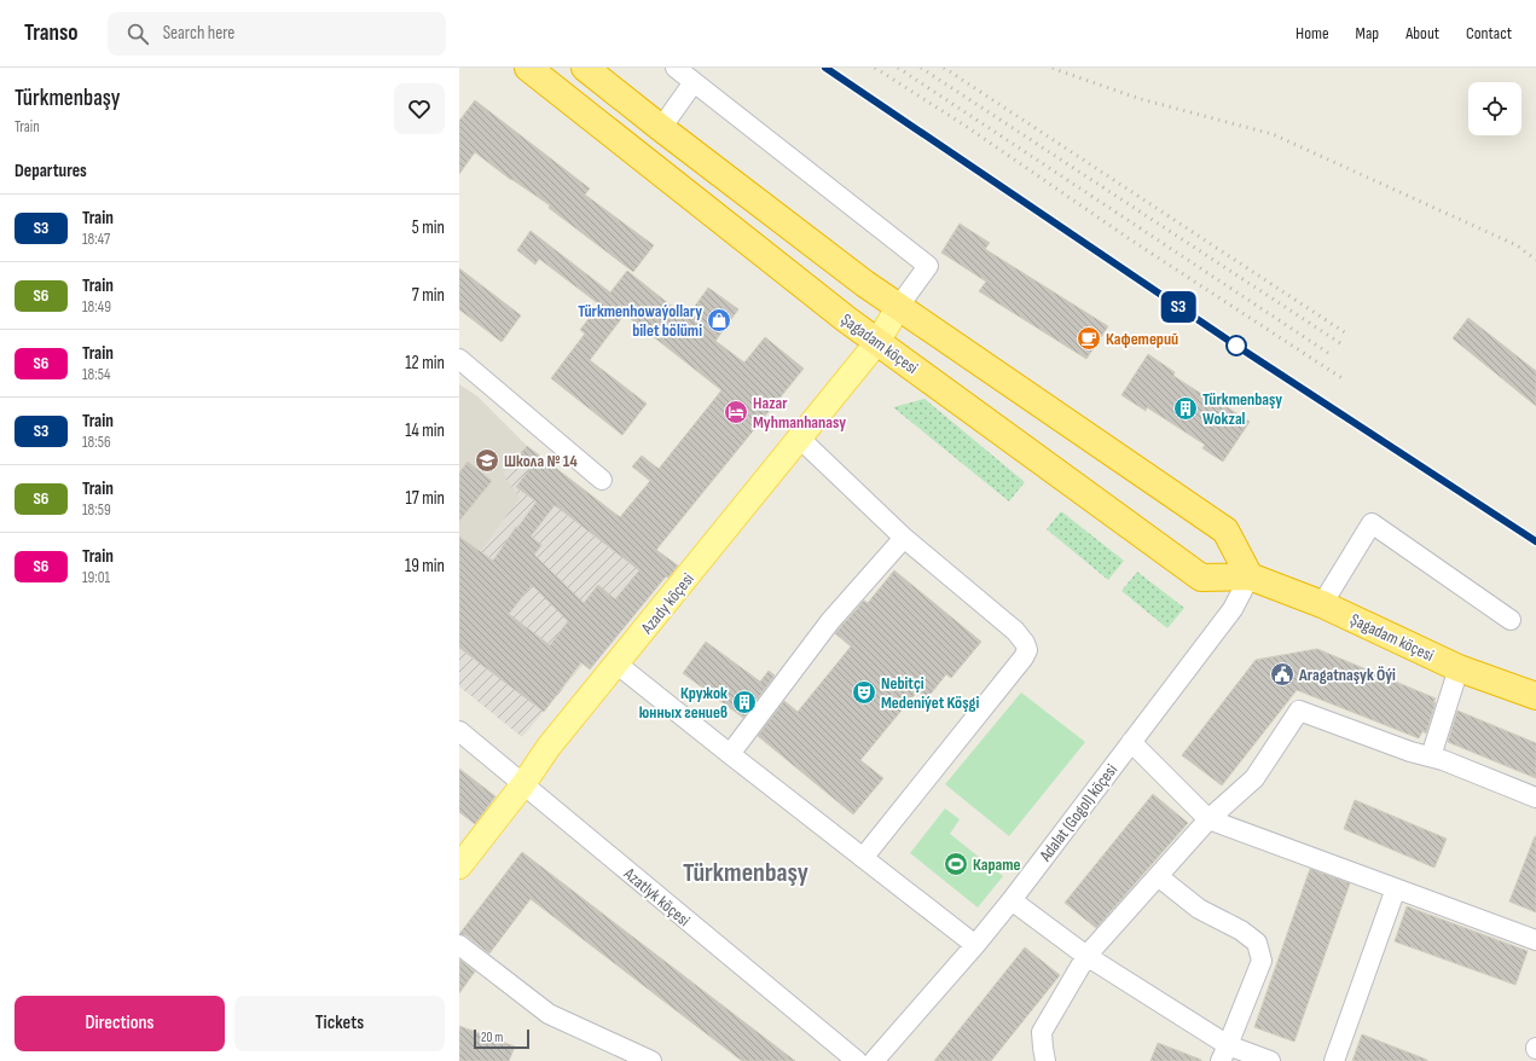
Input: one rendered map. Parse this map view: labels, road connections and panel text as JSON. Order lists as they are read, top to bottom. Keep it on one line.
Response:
{"streets":{"highway":["Şagadam köçesi"],"main road":["Azady köçesi"],"street":["Adalat (Gogol) köçesi","Azatlyk köçesi"]},"crossings":[["Şagadam köçesi","Azady köçesi"],["Şagadam köçesi","Adalat (Gogol) köçesi"],["Azady köçesi","Azatlyk köçesi"]],"districts":["Türkmenbaşy"],"places":{"shop":["Türkmenhowaýollary bilet bölümi"],"cafe":["Кафетерий"],"building":["Türkmenbaşy Wokzal","Кружок юнных гениев"],"hotel":["Hazar Myhmanhanasy"],"school or university":["Школа № 14"],"public building":["Aragatnaşyk Öýi"],"theatre":["Nebitçi Medeniýet Köşgi"],"sports":["Карате"]},"scale_bar":"20 m","page":{"header":"Transo","search":"Search here","nav":["Home","Map","About","Contact"],"heading":[["Türkmenbaşy","Train"],"Departures"],"on_map":"S3","list":[{"mark":"S3","name":"Train","note":"18:47","value":"5 min"},{"mark":"S6","name":"Train","note":"18:49","value":"7 min"},{"mark":"S6","name":"Train","note":"18:54","value":"12 min"},{"mark":"S3","name":"Train","note":"18:56","value":"14 min"},{"mark":"S6","name":"Train","note":"18:59","value":"17 min"},{"mark":"S6","name":"Train","note":"19:01","value":"19 min"}],"buttons":["Directions","Tickets"],"scale":"20 m"}}
